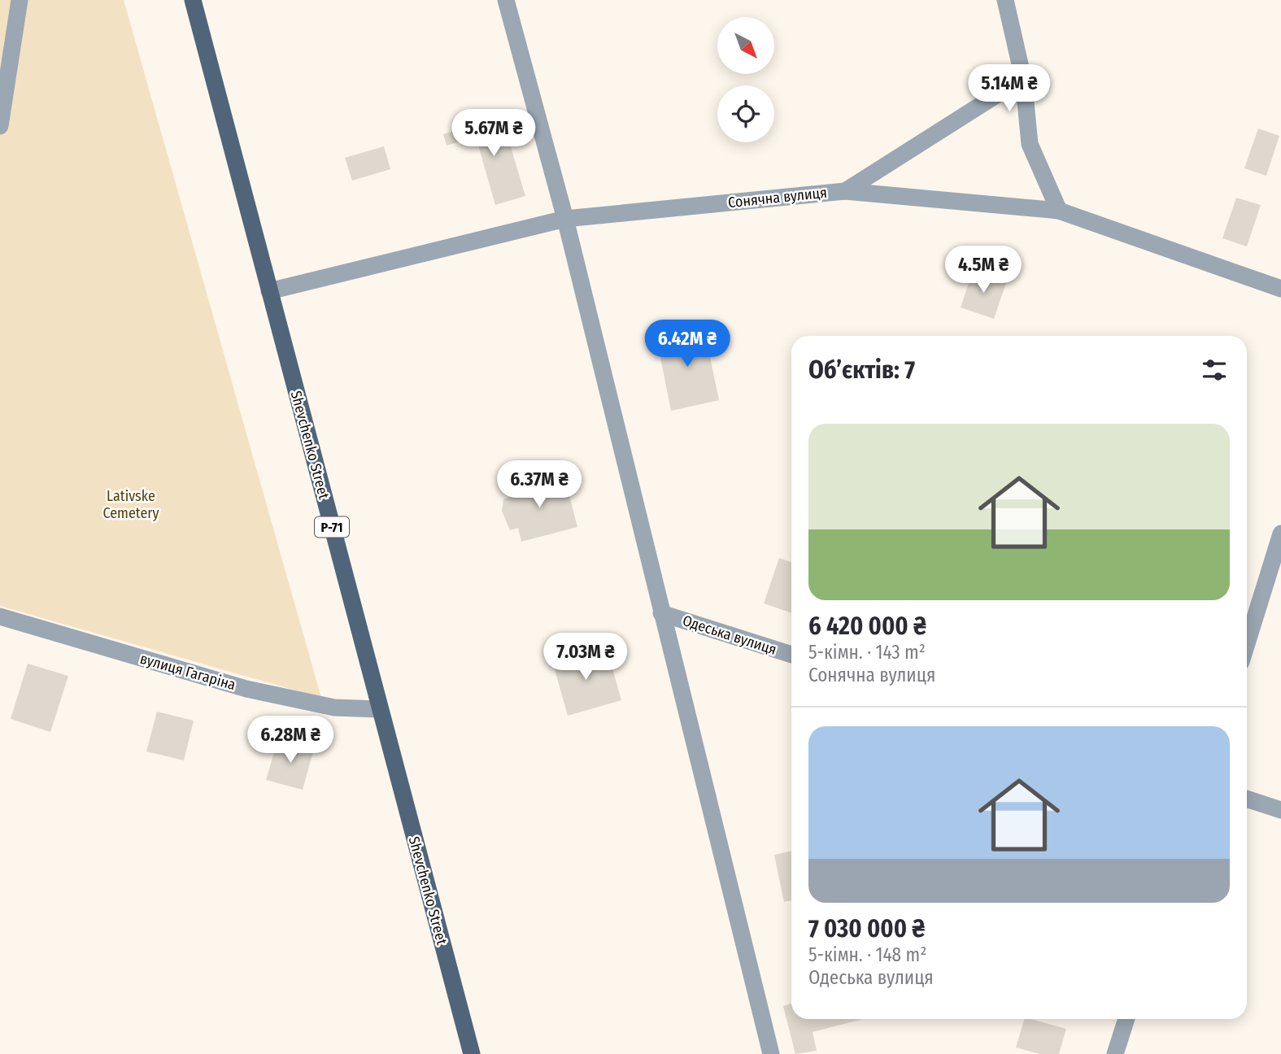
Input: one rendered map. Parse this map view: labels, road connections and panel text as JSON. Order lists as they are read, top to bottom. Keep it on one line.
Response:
{"streets":{"main road":["Shevchenko Street","Р-71"],"street":["Сонячна вулиця","Одеська вулиця","вулиця Гагаріна"]},"crossings":[["Сонячна вулиця","Shevchenko Street"],["Shevchenko Street","вулиця Гагаріна"]],"parks":["Lativske Cemetery"],"north":"bottom right","page":{"price":["5.14M ₴","5.67M ₴","4.5M ₴","6.42M ₴","6.37M ₴","7.03M ₴","6.28M ₴"],"heading":"Об’єктів: 7","list":[{"name":"6 420 000 ₴","note":"5-кімн. · 143 m² · Сонячна вулиця"},{"name":"7 030 000 ₴","note":"5-кімн. · 148 m² · Одеська вулиця"}]}}
